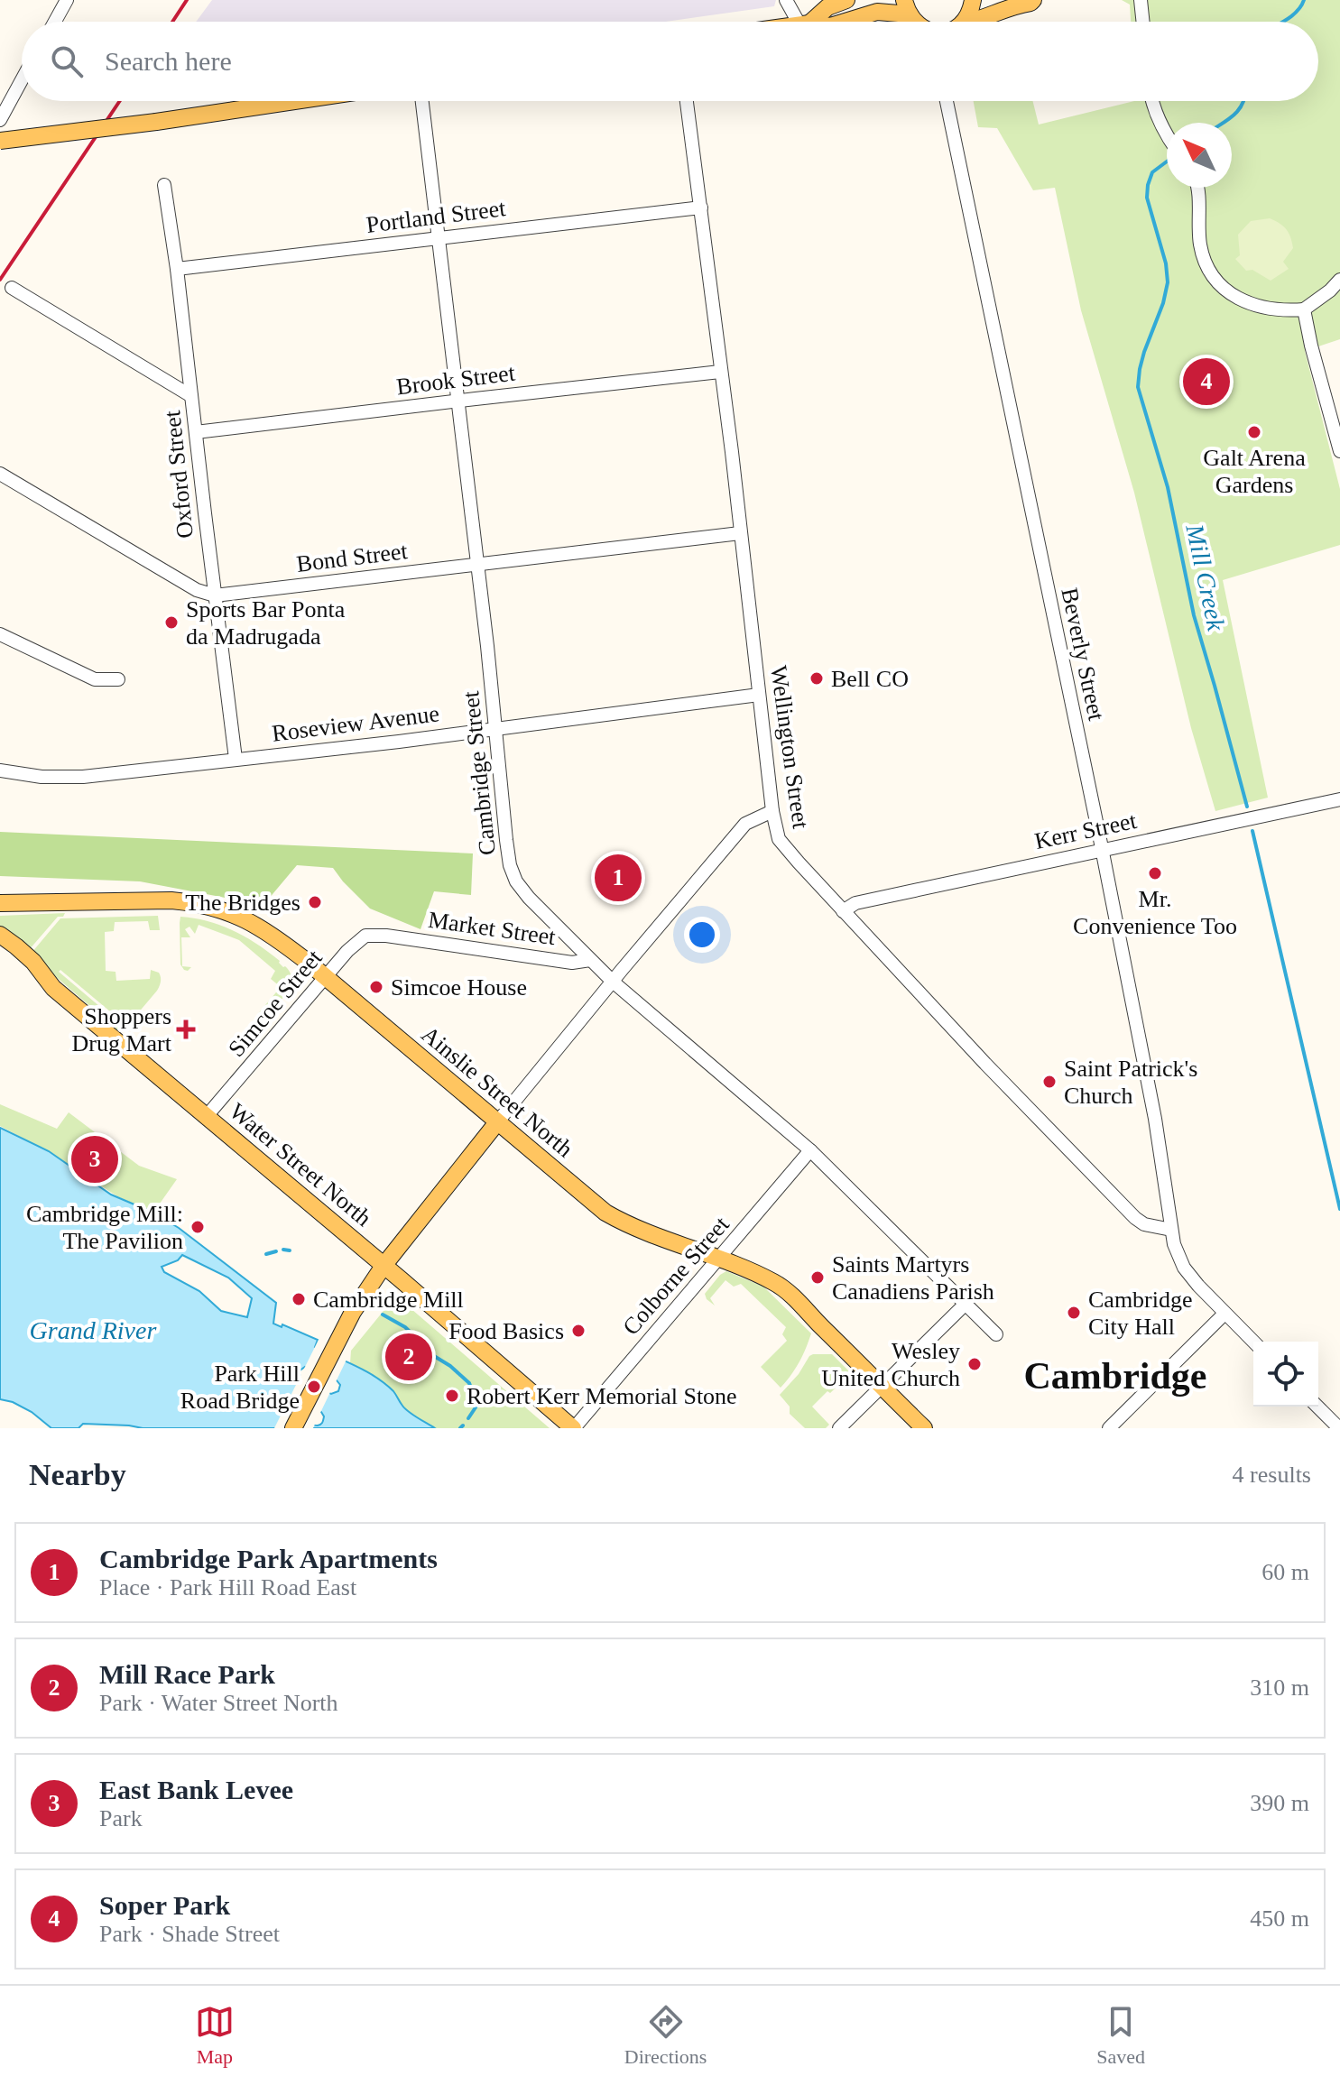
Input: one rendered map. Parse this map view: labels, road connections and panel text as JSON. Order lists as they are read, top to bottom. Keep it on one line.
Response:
{"streets":{"main road":["Ainslie Street North","Water Street North"],"street":["Portland Street","Brook Street","Oxford Street","Bond Street","Beverly Street","Roseview Avenue","Wellington Street","Cambridge Street","Kerr Street","Market Street","Simcoe Street","Colborne Street"]},"crossings":[["Portland Street","Oxford Street"],["Portland Street","Wellington Street"],["Portland Street","Cambridge Street"],["Brook Street","Oxford Street"],["Brook Street","Wellington Street"],["Brook Street","Cambridge Street"],["Oxford Street","Bond Street"],["Oxford Street","Roseview Avenue"],["Bond Street","Wellington Street"],["Bond Street","Cambridge Street"],["Beverly Street","Wellington Street"],["Beverly Street","Kerr Street"],["Roseview Avenue","Wellington Street"],["Roseview Avenue","Cambridge Street"],["Wellington Street","Kerr Street"],["Cambridge Street","Market Street"],["Cambridge Street","Colborne Street"],["Market Street","Simcoe Street"],["Simcoe Street","Ainslie Street North"],["Simcoe Street","Water Street North"],["Ainslie Street North","Colborne Street"],["Water Street North","Colborne Street"]],"districts":["Cambridge"],"water":["Mill Creek","Grand River"],"places":{"other":["Galt Arena Gardens","Sports Bar Ponta da Madrugada","Bell CO","Mr. Convenience Too","The Bridges","Simcoe House","Saint Patrick's Church","Cambridge Mill: The Pavilion","Saints Martyrs Canadiens Parish","Cambridge Mill","Cambridge City Hall","Food Basics","Wesley United Church","Park Hill Road Bridge","Robert Kerr Memorial Stone"],"health":["Shoppers Drug Mart"]},"north":"top left","page":{"search":"Search here","pins":["4","1","3","2"],"heading":["Nearby","4 results"],"list":[{"mark":"1","name":"Cambridge Park Apartments","note":"Place · Park Hill Road East","value":"60 m"},{"mark":"2","name":"Mill Race Park","note":"Park · Water Street North","value":"310 m"},{"mark":"3","name":"East Bank Levee","note":"Park","value":"390 m"},{"mark":"4","name":"Soper Park","note":"Park · Shade Street","value":"450 m"}],"nav":["Map","Directions","Saved"]}}
